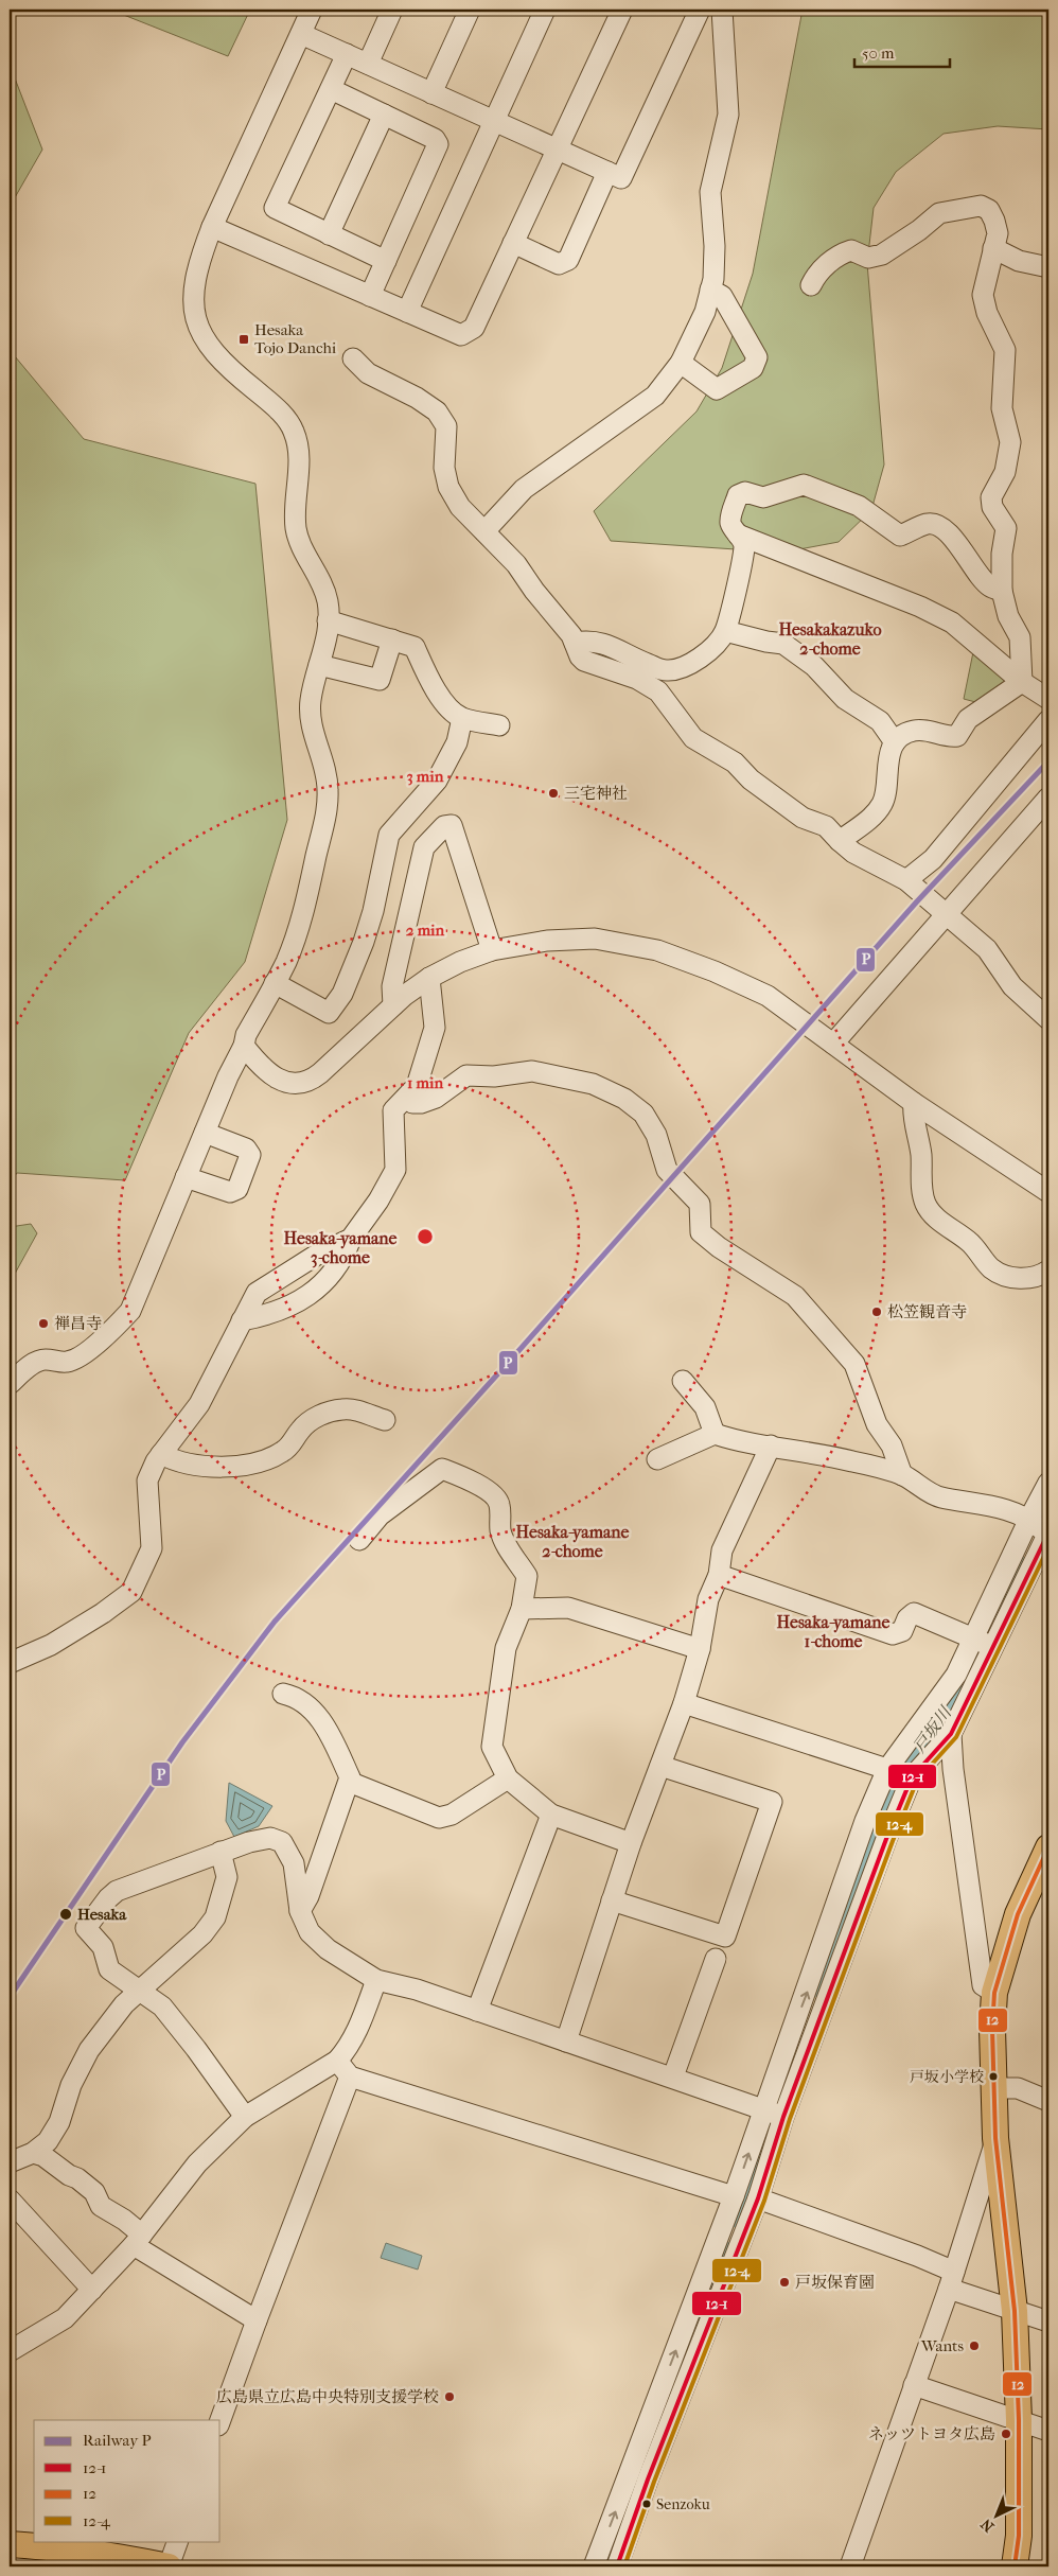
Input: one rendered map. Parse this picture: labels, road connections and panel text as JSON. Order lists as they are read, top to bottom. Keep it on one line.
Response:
{"districts":["Hesakakazuko 2-chome","Hesaka-yamane 3-chome","Hesaka-yamane 2-chome","Hesaka-yamane 1-chome"],"water":["戸坂川"],"places":{"transit":["Hesaka Tojo Danchi"],"other":["三宅神社","松笠観音寺","禅昌寺","Hesaka","戸坂小学校","戸坂保育園","Wants","広島県立広島中央特別支援学校","ネッツトヨタ広島","Senzoku"]},"lines":["rail line P","transit line 12-1","transit line 12-4","transit line 12"],"legend":["Railway P","12-1","12","12-4"],"scale_bar":"50 m","north":"bottom left","rings":["3 min","2 min","1 min"]}
